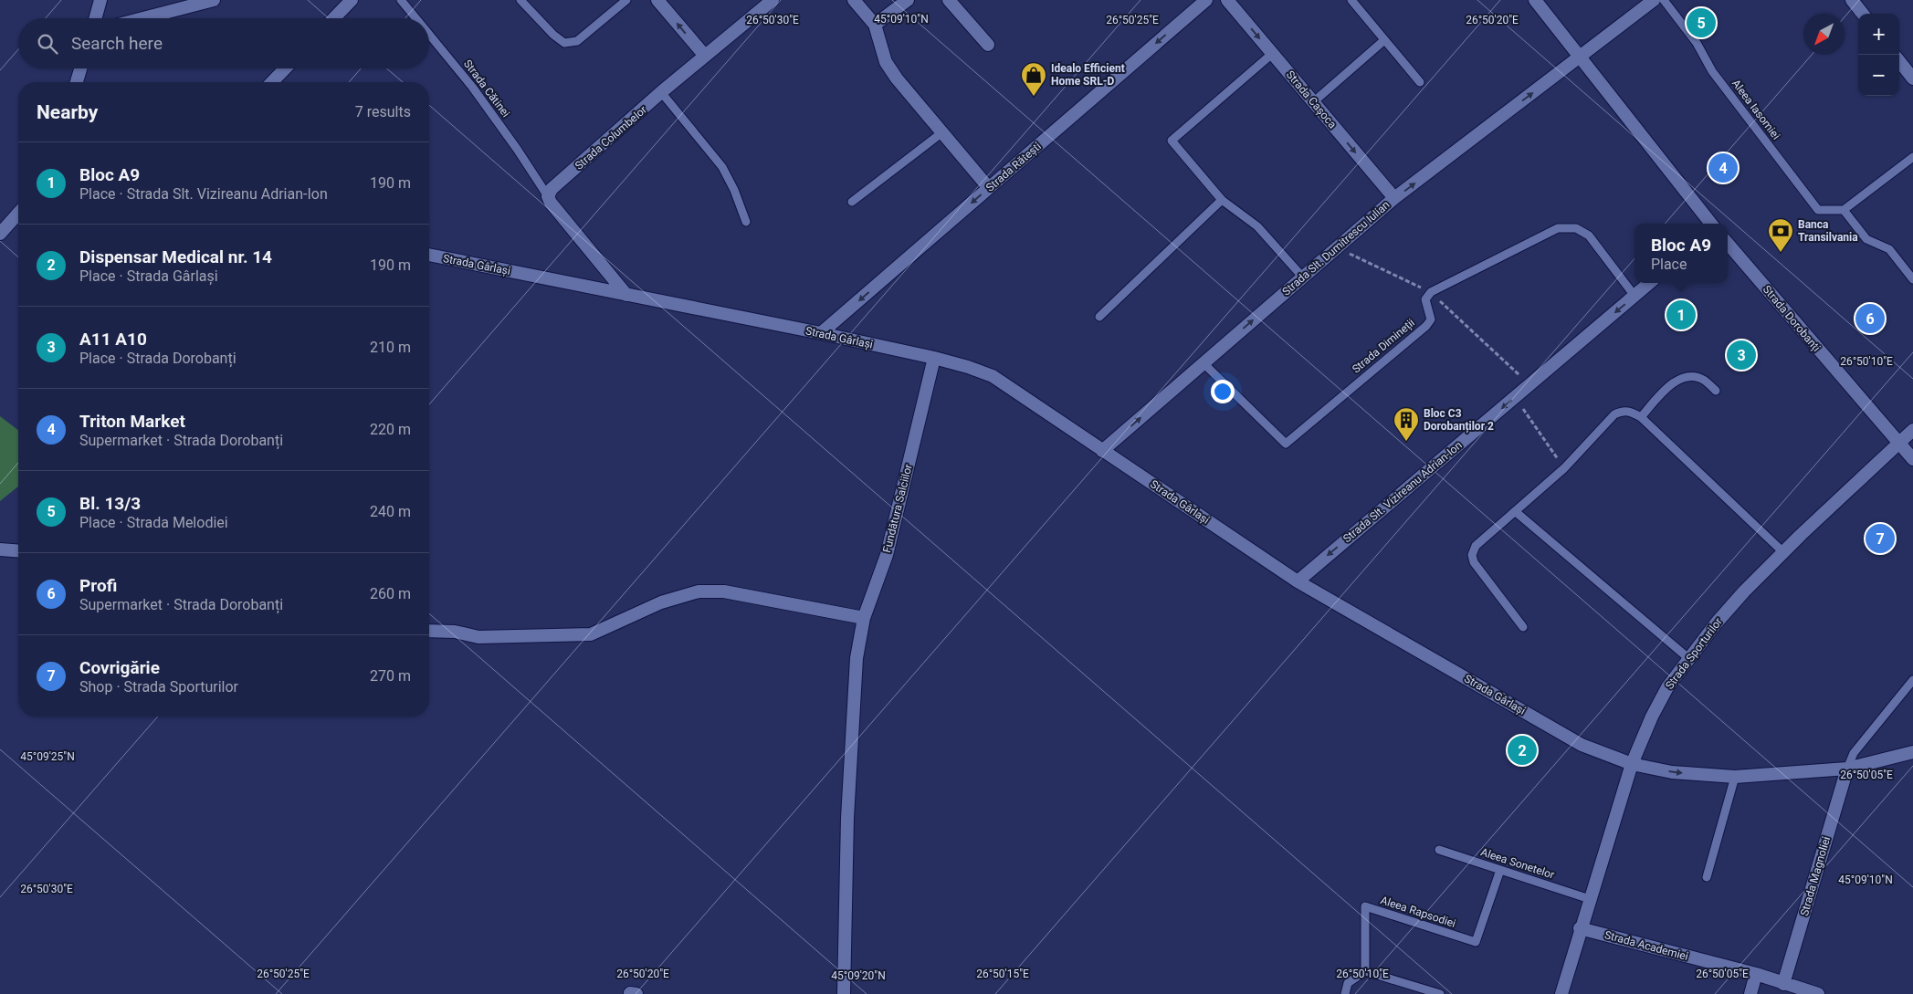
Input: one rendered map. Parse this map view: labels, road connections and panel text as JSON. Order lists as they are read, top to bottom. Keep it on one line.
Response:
{"streets":{"street":["Strada Cașoca","Strada Columbelor","Strada Rătești","Strada Slt. Dumitrescu Iulian","Strada Gârlași","Strada Dorobanți","Strada Slt. Vizireanu Adrian-Ion","Fundătura Salciilor","Strada Sporturilor","Strada Magnoliei","Strada Academiei"],"lane":["Strada Cătinei","Aleea Iasomiei","Strada Dimineții","Aleea Sonetelor","Aleea Rapsodiei"]},"crossings":[["Strada Cătinei","Strada Columbelor"],["Strada Cașoca","Strada Slt. Dumitrescu Iulian"],["Strada Rătești","Strada Gârlași"],["Strada Slt. Dumitrescu Iulian","Strada Gârlași"],["Strada Slt. Dumitrescu Iulian","Strada Dimineții"],["Strada Gârlași","Strada Slt. Vizireanu Adrian-Ion"],["Strada Gârlași","Fundătura Salciilor"],["Strada Gârlași","Strada Sporturilor"],["Strada Gârlași","Strada Magnoliei"],["Strada Dorobanți","Strada Sporturilor"],["Strada Dimineții","Strada Slt. Vizireanu Adrian-Ion"],["Strada Sporturilor","Aleea Sonetelor"],["Strada Sporturilor","Strada Academiei"],["Aleea Sonetelor","Aleea Rapsodiei"],["Strada Magnoliei","Strada Academiei"]],"one_way":["Strada Cașoca","Strada Rătești","Strada Slt. Dumitrescu Iulian","Strada Slt. Vizireanu Adrian-Ion"],"places":{"shop":["Idealo Efficient Home SRL-D"],"bank":["Banca Transilvania"],"building":["Bloc C3 Dorobanților 2"]},"north":"bottom left","page":{"pins":["5","4","1","6","3","7","2"],"map_buttons":["+","−"],"search":"Search here","heading":["Nearby","7 results"],"list":[{"mark":"1","name":"Bloc A9","note":"Place · Strada Slt. Vizireanu Adrian-Ion","value":"190 m"},{"mark":"2","name":"Dispensar Medical nr. 14","note":"Place · Strada Gârlași","value":"190 m"},{"mark":"3","name":"A11 A10","note":"Place · Strada Dorobanți","value":"210 m"},{"mark":"4","name":"Triton Market","note":"Supermarket · Strada Dorobanți","value":"220 m"},{"mark":"5","name":"Bl. 13/3","note":"Place · Strada Melodiei","value":"240 m"},{"mark":"6","name":"Profi","note":"Supermarket · Strada Dorobanți","value":"260 m"},{"mark":"7","name":"Covrigărie","note":"Shop · Strada Sporturilor","value":"270 m"}],"popup":["Bloc A9","Place"]},"coordinates":["45°09'10\"N","26°50'30\"E","26°50'25\"E","26°50'20\"E","26°50'10\"E","45°09'25\"N","26°50'05\"E","26°50'15\"E","45°09'20\"N"]}
